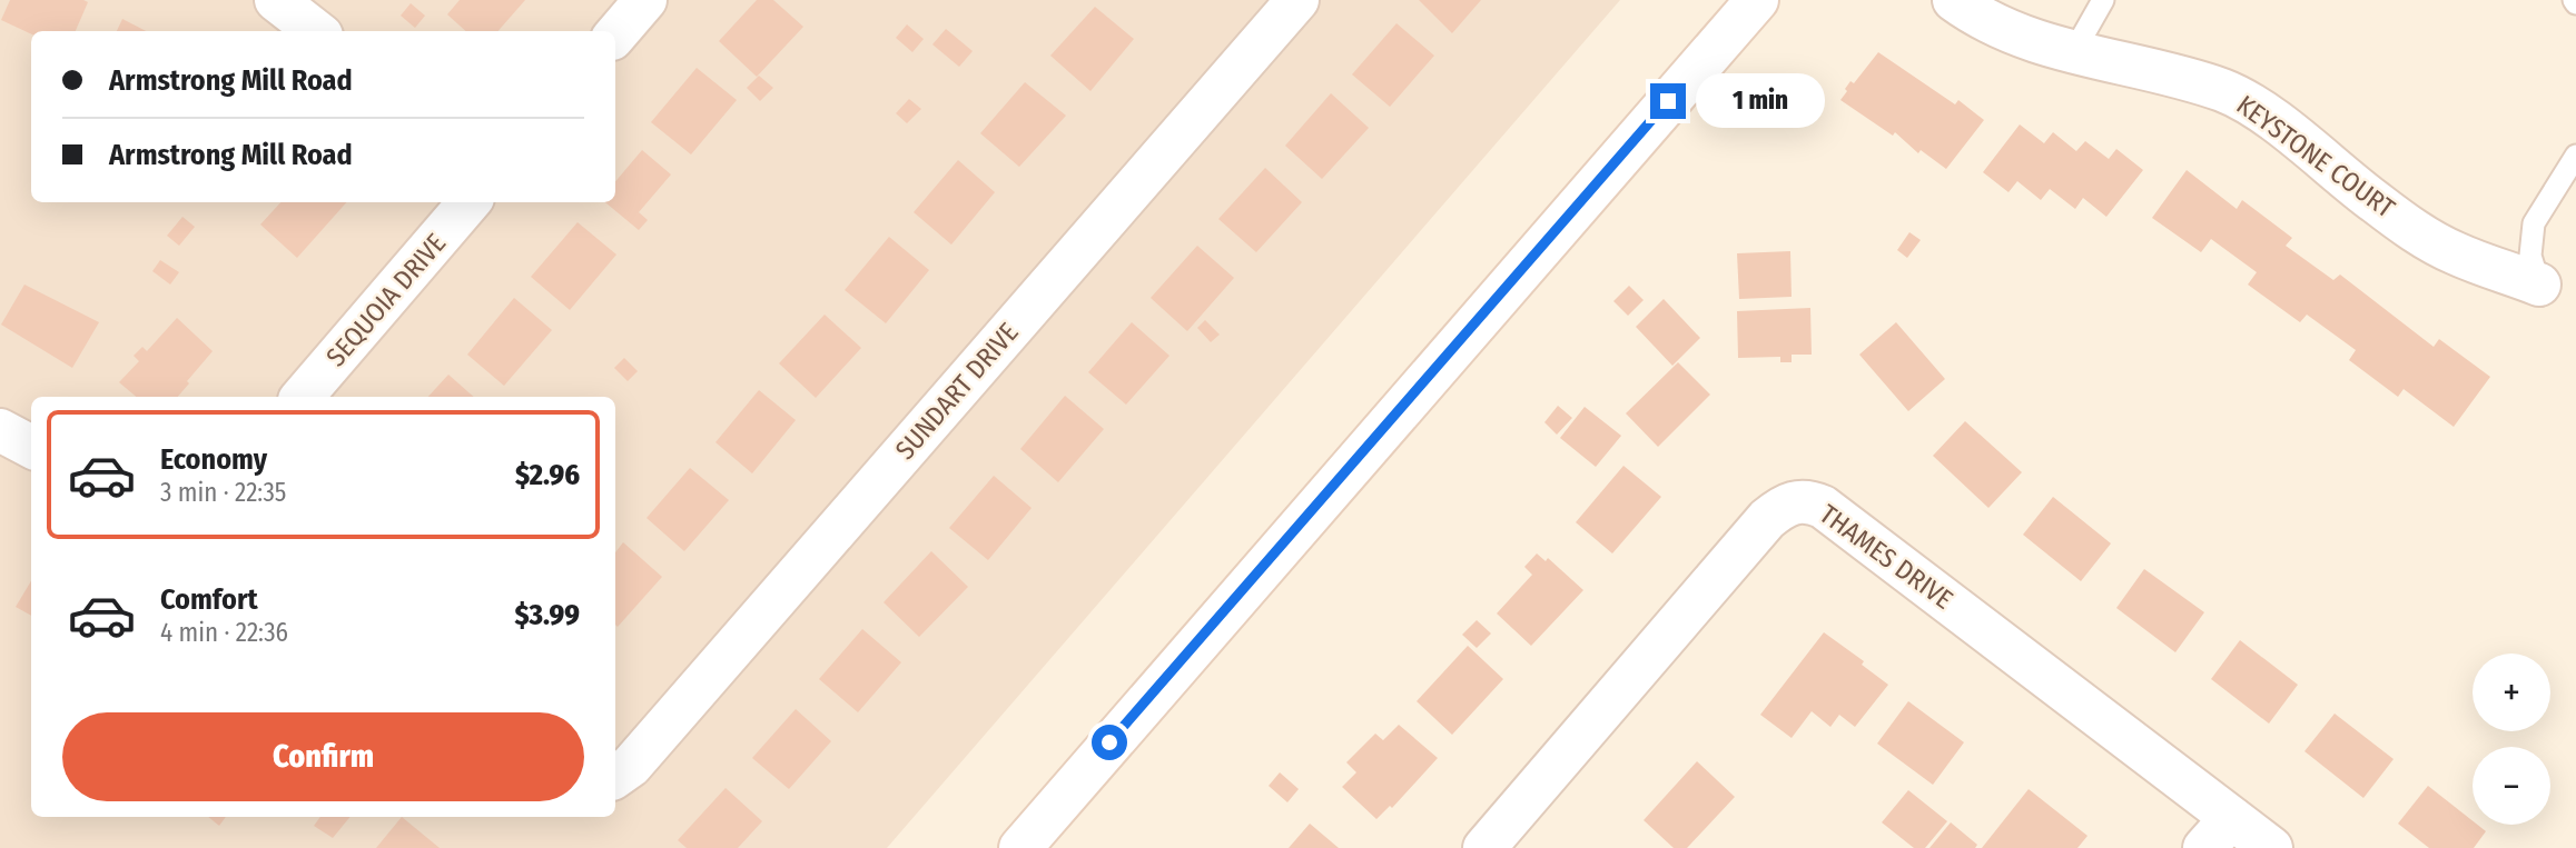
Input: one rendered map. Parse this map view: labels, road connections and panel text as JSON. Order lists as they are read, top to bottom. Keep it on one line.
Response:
{"streets":{"street":["KEYSTONE COURT","SEQUOIA DRIVE","SUNDART DRIVE","THAMES DRIVE"]},"page":{"banner":["Armstrong Mill Road","Armstrong Mill Road"],"bubble":"1 min","list":[{"name":"Economy","note":"3 min · 22:35","value":"$2.96"},{"name":"Comfort","note":"4 min · 22:36","value":"$3.99"}],"map_buttons":["+","−"],"buttons":"Confirm"}}
